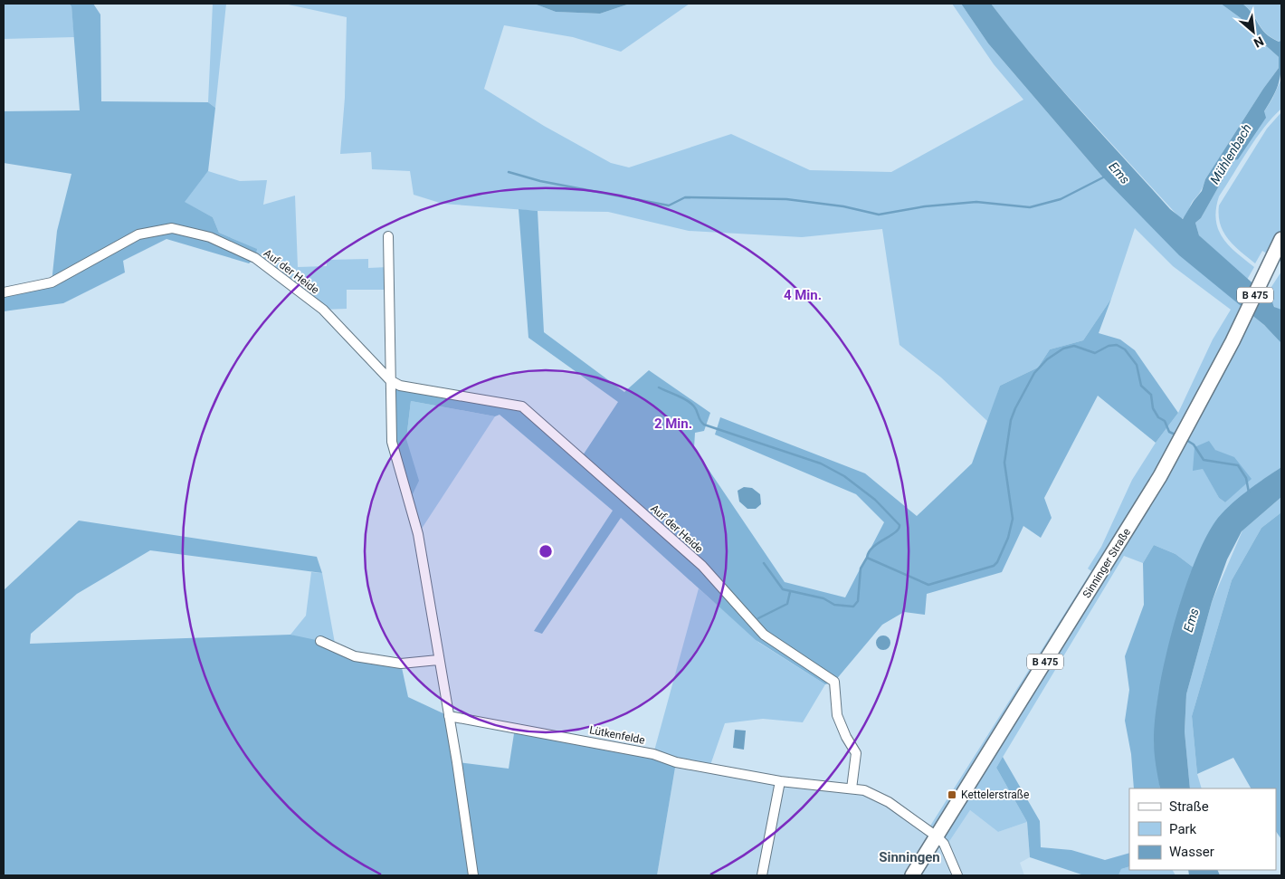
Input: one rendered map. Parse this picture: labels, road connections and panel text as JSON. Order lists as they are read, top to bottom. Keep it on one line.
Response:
{"streets":{"main road":["B 475","Sinninger Straße"],"street":["Auf der Heide","Lütkenfelde"]},"crossings":[["Auf der Heide","Lütkenfelde"],["Sinninger Straße","Lütkenfelde"]],"districts":["Sinningen"],"water":["Mühlenbach","Ems"],"places":{"transit":["Kettelerstraße"]},"legend":["Straße","Park","Wasser"],"north":"bottom right","rings":["4 Min.","2 Min."]}
